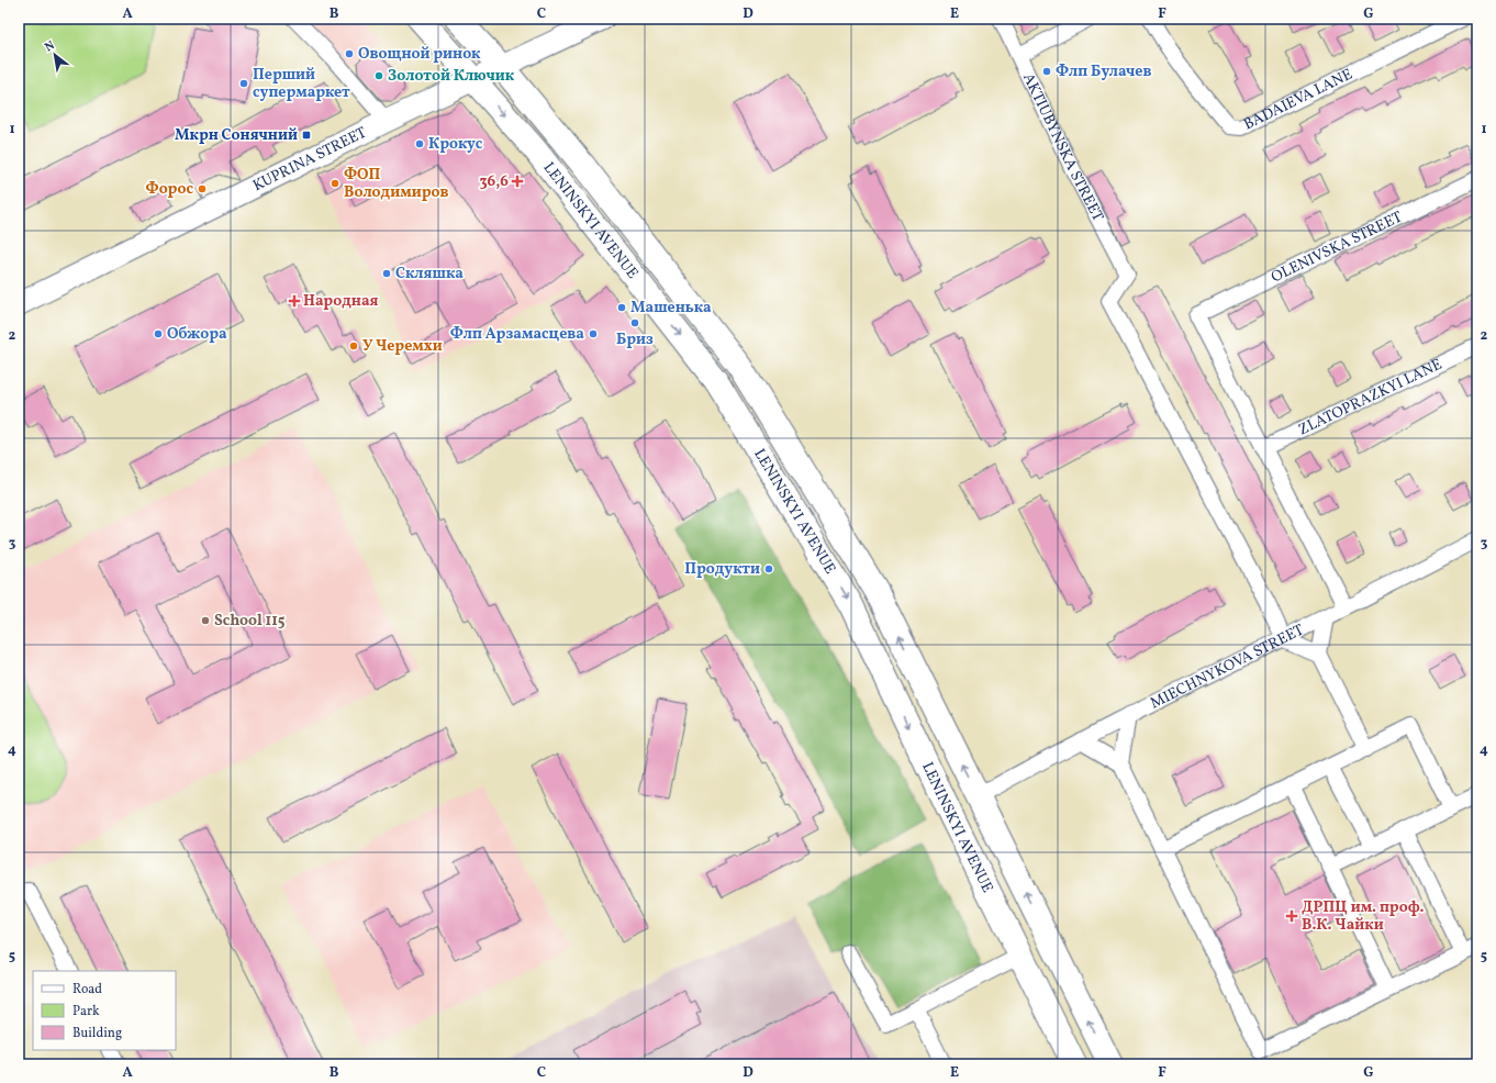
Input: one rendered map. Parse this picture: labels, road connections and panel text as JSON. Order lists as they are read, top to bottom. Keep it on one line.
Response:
{"streets":{"main road":["KUPRINA STREET","LENINSKYI AVENUE"],"street":["BADAIEVA LANE","AKTIUBYNSKA STREET","OLENIVSKA STREET","ZLATOPRAZKYI LANE","MIECHNYKOVA STREET"]},"crossings":[["AKTIUBYNSKA STREET","MIECHNYKOVA STREET"],["KUPRINA STREET","LENINSKYI AVENUE"],["LENINSKYI AVENUE","MIECHNYKOVA STREET"],["OLENIVSKA STREET","ZLATOPRAZKYI LANE"]],"places":{"other":["Овощной ринок","Флп Булачев","Золотой Ключик","Перший супермаркет","Крокус","ФОП Володимиров","Форос","Скляшка","Машенька","Бриз","Обжора","Флп Арзамасцева","У Черемхи","Продукти","School 115"],"transit":["Мкрн Сонячний"],"health":["36,6","Народная","ДРПЦ им. проф. В.К. Чайки"]},"legend":["Road","Park","Building"],"north":"top left","grid":{"columns":["A","B","C","D","E","F","G"],"rows":["1","2","3","4","5"]}}
